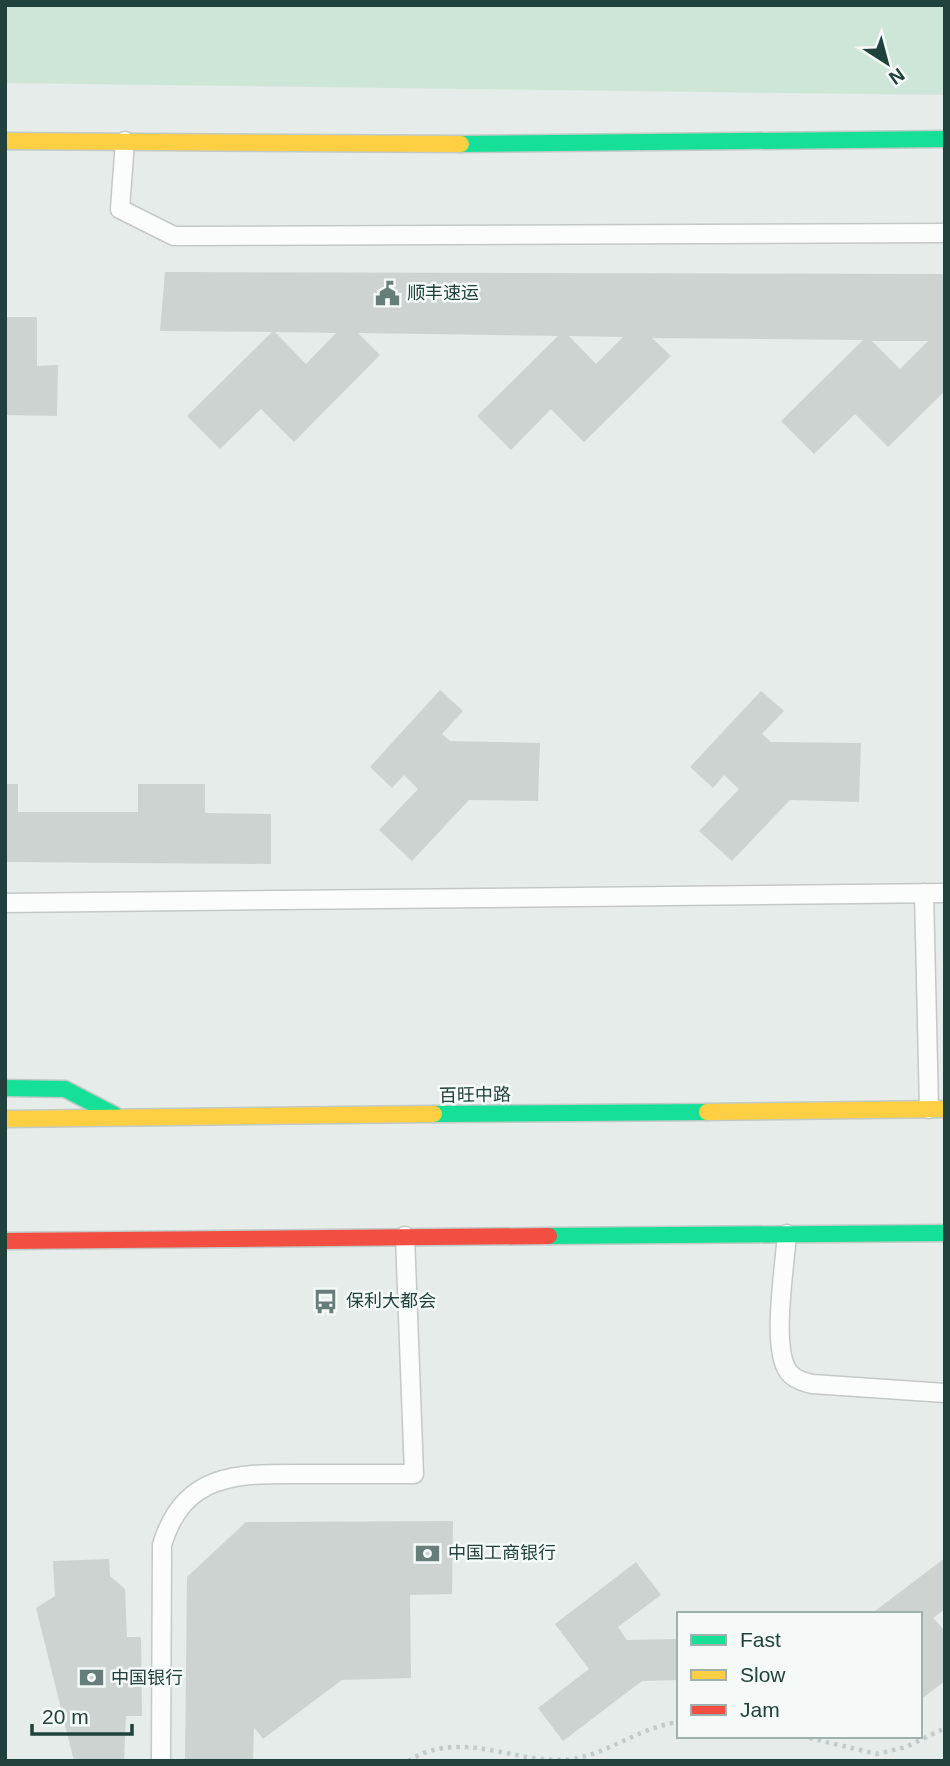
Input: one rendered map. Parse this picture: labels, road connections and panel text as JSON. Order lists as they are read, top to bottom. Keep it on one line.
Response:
{"streets":{"main road":["百旺中路"]},"places":{"public building":["顺丰速运"],"bus stop":["保利大都会"],"bank":["中国工商银行","中国银行"]},"legend":["Fast","Slow","Jam"],"scale_bar":"20 m","north":"bottom right"}
